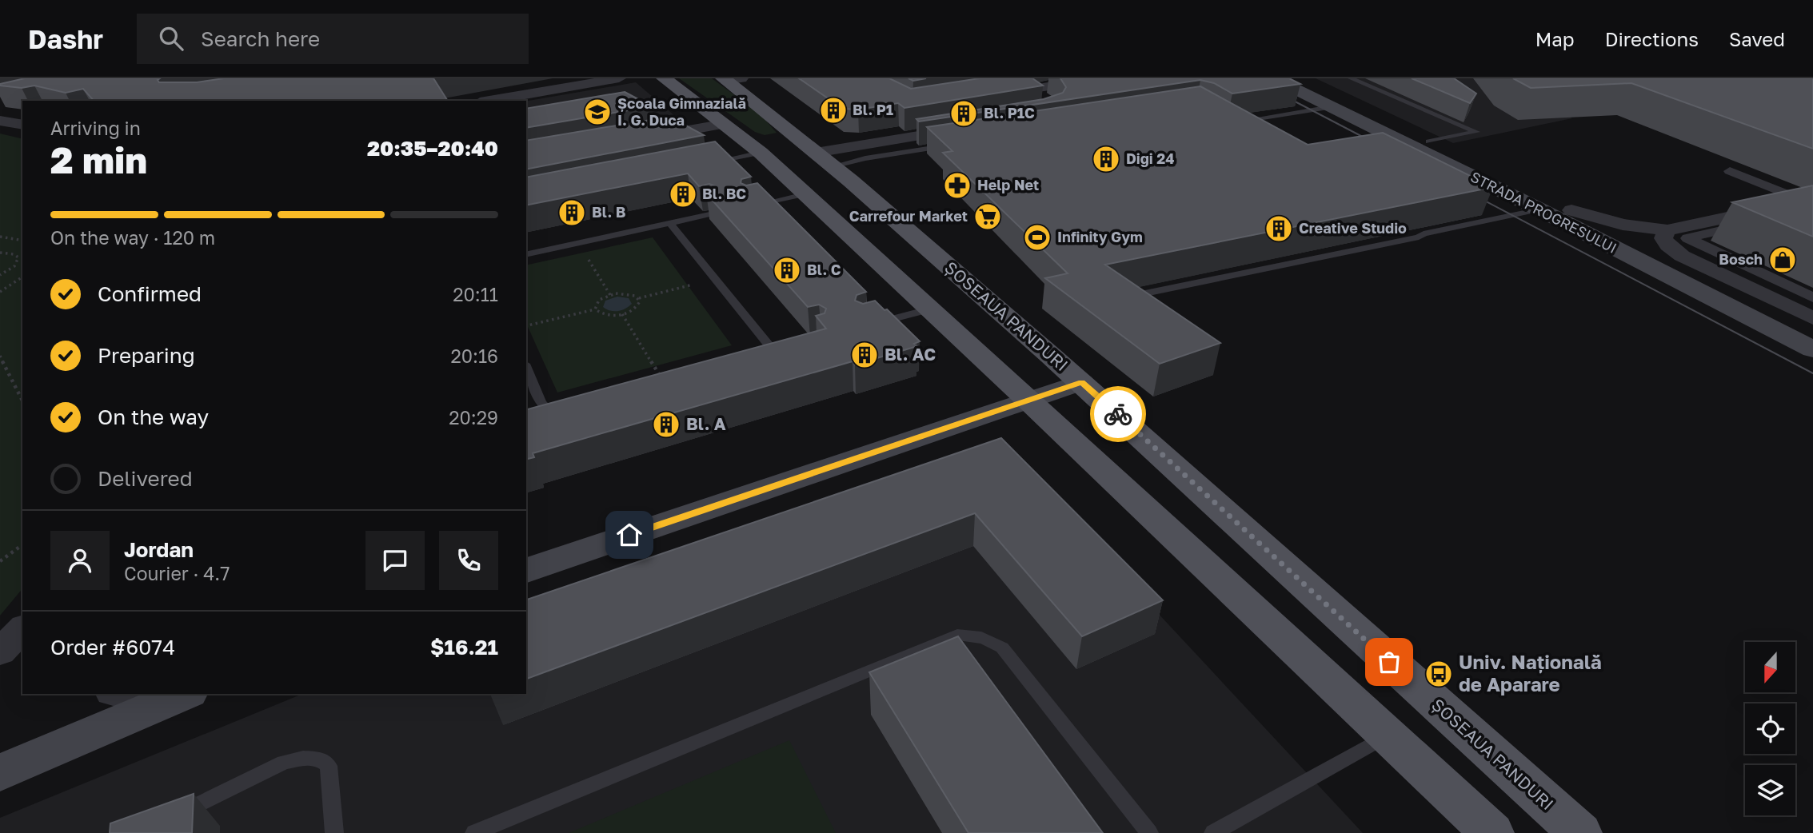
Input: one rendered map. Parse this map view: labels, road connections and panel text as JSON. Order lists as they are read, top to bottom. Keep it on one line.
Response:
{"streets":{"main road":["STRADA PROGRESULUI","ȘOSEAUA PANDURI"]},"places":{"building":["Bl. P1","Bl. P1C","Digi 24","Bl. BC","Bl. B","Creative Studio","Bl. C","Bl. AC","Bl. A"],"school or university":["Școala Gimnazială I. G. Duca"],"pharmacy":["Help Net"],"supermarket":["Carrefour Market"],"sports":["Infinity Gym"],"shop":["Bosch"],"bus stop":["Univ. Națională de Aparare"]},"north":"bottom","page":{"header":"Dashr","search":"Search here","nav":["Map","Directions","Saved"],"heading":["2 min","Arriving in","20:35–20:40"],"panel":["Jordan","Courier · 4.7","Order #6074","$16.21"],"bar":"On the way · 120 m","list":[["Confirmed","20:11"],["Preparing","20:16"],["On the way","20:29"],"Delivered"]}}
